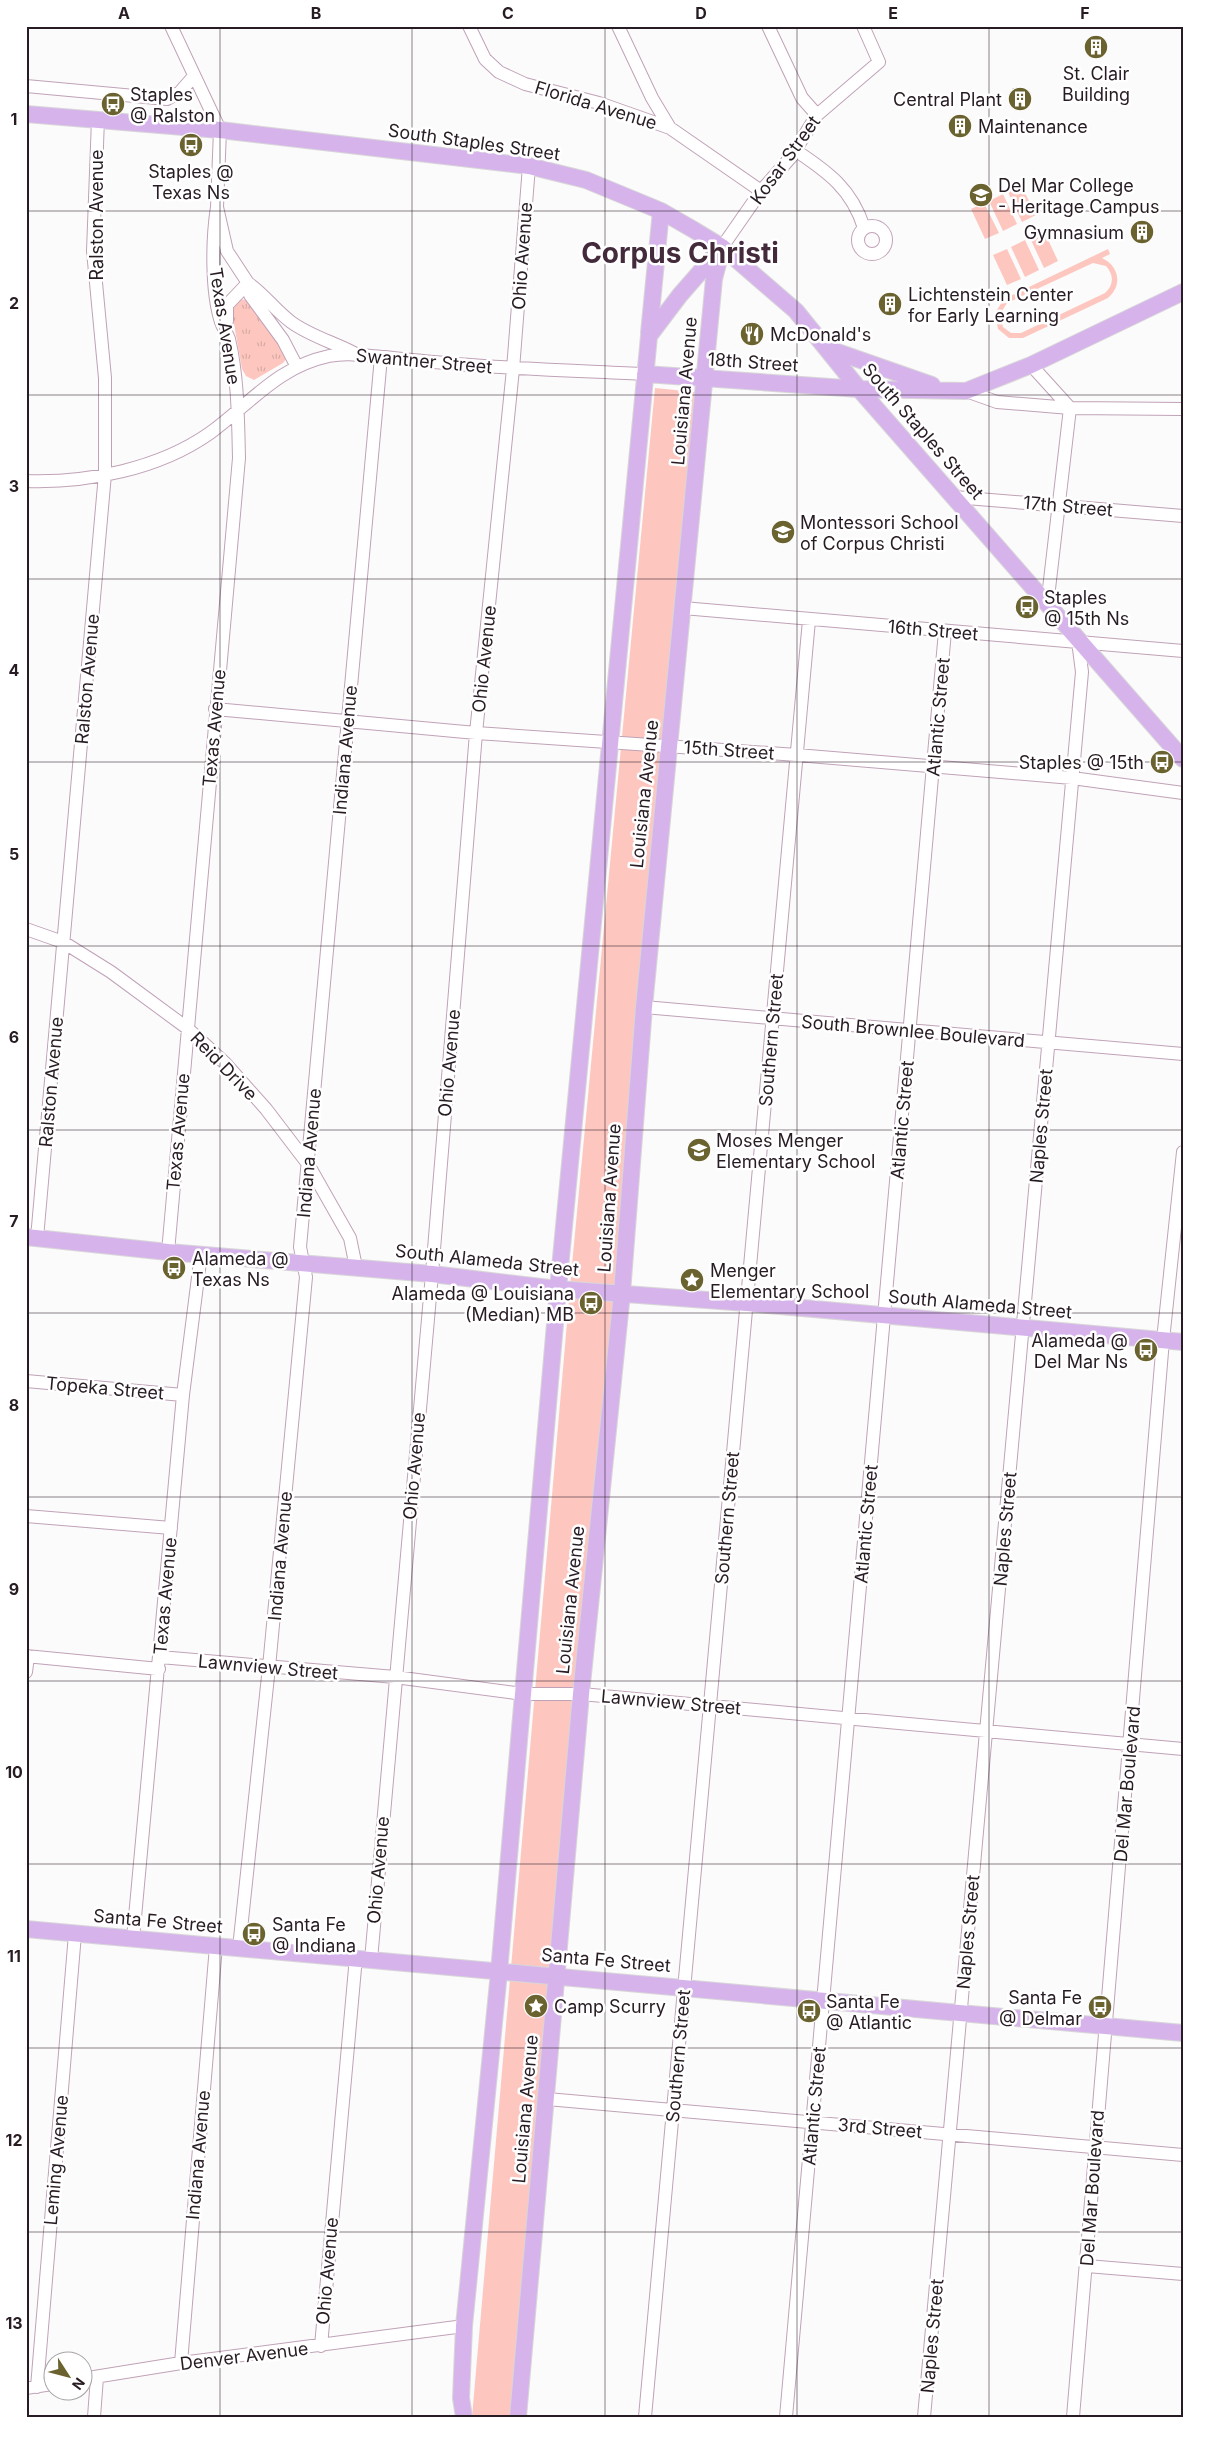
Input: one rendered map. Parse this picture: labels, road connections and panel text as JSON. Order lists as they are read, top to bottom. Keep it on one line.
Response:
{"streets":{"main road":["South Staples Street","18th Street","Louisiana Avenue","South Alameda Street","Santa Fe Street"],"street":["Florida Avenue","Kosar Street","Ralston Avenue","Ohio Avenue","Texas Avenue","Swantner Street","17th Street","16th Street","Atlantic Street","Indiana Avenue","15th Street","South Brownlee Boulevard","Southern Street","Reid Drive","Naples Street","Topeka Street","Lawnview Street","Del Mar Boulevard","3rd Street","Leming Avenue","Denver Avenue"]},"crossings":[["Florida Avenue","Kosar Street"],["South Staples Street","Kosar Street"],["South Staples Street","Ralston Avenue"],["South Staples Street","Ohio Avenue"],["South Staples Street","Texas Avenue"],["South Staples Street","18th Street"],["South Staples Street","Louisiana Avenue"],["South Staples Street","17th Street"],["South Staples Street","16th Street"],["South Staples Street","Naples Street"],["Kosar Street","Louisiana Avenue"],["Ralston Avenue","Swantner Street"],["Ralston Avenue","Reid Drive"],["Ralston Avenue","South Alameda Street"],["Ohio Avenue","Swantner Street"],["Ohio Avenue","15th Street"],["Ohio Avenue","South Alameda Street"],["Ohio Avenue","Lawnview Street"],["Ohio Avenue","Santa Fe Street"],["Ohio Avenue","Denver Avenue"],["Texas Avenue","Swantner Street"],["Texas Avenue","15th Street"],["Texas Avenue","Reid Drive"],["Texas Avenue","South Alameda Street"],["Texas Avenue","Topeka Street"],["Texas Avenue","Lawnview Street"],["Texas Avenue","Santa Fe Street"],["Swantner Street","18th Street"],["Swantner Street","Indiana Avenue"],["18th Street","Louisiana Avenue"],["Louisiana Avenue","16th Street"],["Louisiana Avenue","15th Street"],["Louisiana Avenue","South Brownlee Boulevard"],["Louisiana Avenue","South Alameda Street"],["Louisiana Avenue","Lawnview Street"],["Louisiana Avenue","Santa Fe Street"],["Louisiana Avenue","3rd Street"],["16th Street","Atlantic Street"],["16th Street","Southern Street"],["16th Street","Naples Street"],["Atlantic Street","15th Street"],["Atlantic Street","South Brownlee Boulevard"],["Atlantic Street","South Alameda Street"],["Atlantic Street","Lawnview Street"],["Atlantic Street","Santa Fe Street"],["Atlantic Street","3rd Street"],["Indiana Avenue","15th Street"],["Indiana Avenue","Reid Drive"],["Indiana Avenue","South Alameda Street"],["Indiana Avenue","Lawnview Street"],["Indiana Avenue","Santa Fe Street"],["Indiana Avenue","Denver Avenue"],["15th Street","Southern Street"],["15th Street","Naples Street"],["South Brownlee Boulevard","Southern Street"],["South Brownlee Boulevard","Naples Street"],["Southern Street","South Alameda Street"],["Southern Street","Lawnview Street"],["Southern Street","Santa Fe Street"],["Southern Street","3rd Street"],["Reid Drive","South Alameda Street"],["Naples Street","South Alameda Street"],["Naples Street","Lawnview Street"],["Naples Street","Santa Fe Street"],["Naples Street","3rd Street"],["South Alameda Street","Del Mar Boulevard"],["Lawnview Street","Del Mar Boulevard"],["Del Mar Boulevard","Santa Fe Street"],["Del Mar Boulevard","3rd Street"],["Santa Fe Street","Leming Avenue"]],"districts":["Corpus Christi"],"places":{"building":["St. Clair Building","Central Plant","Maintenance","Gymnasium","Lichtenstein Center for Early Learning"],"bus stop":["Staples @ Ralston","Staples @ Texas Ns","Staples @ 15th Ns","Staples @ 15th","Alameda @ Texas Ns","Alameda @ Louisiana (Median) MB","Alameda @ Del Mar Ns","Santa Fe @ Indiana","Santa Fe @ Delmar","Santa Fe @ Atlantic"],"school or university":["Del Mar College - Heritage Campus","Montessori School of Corpus Christi","Moses Menger Elementary School"],"restaurant":["McDonald's"],"place":["Menger Elementary School","Camp Scurry"]},"north":"bottom right","grid":{"columns":["A","B","C","D","E","F"],"rows":["1","2","3","4","5","6","7","8","9","10","11","12","13"]}}
